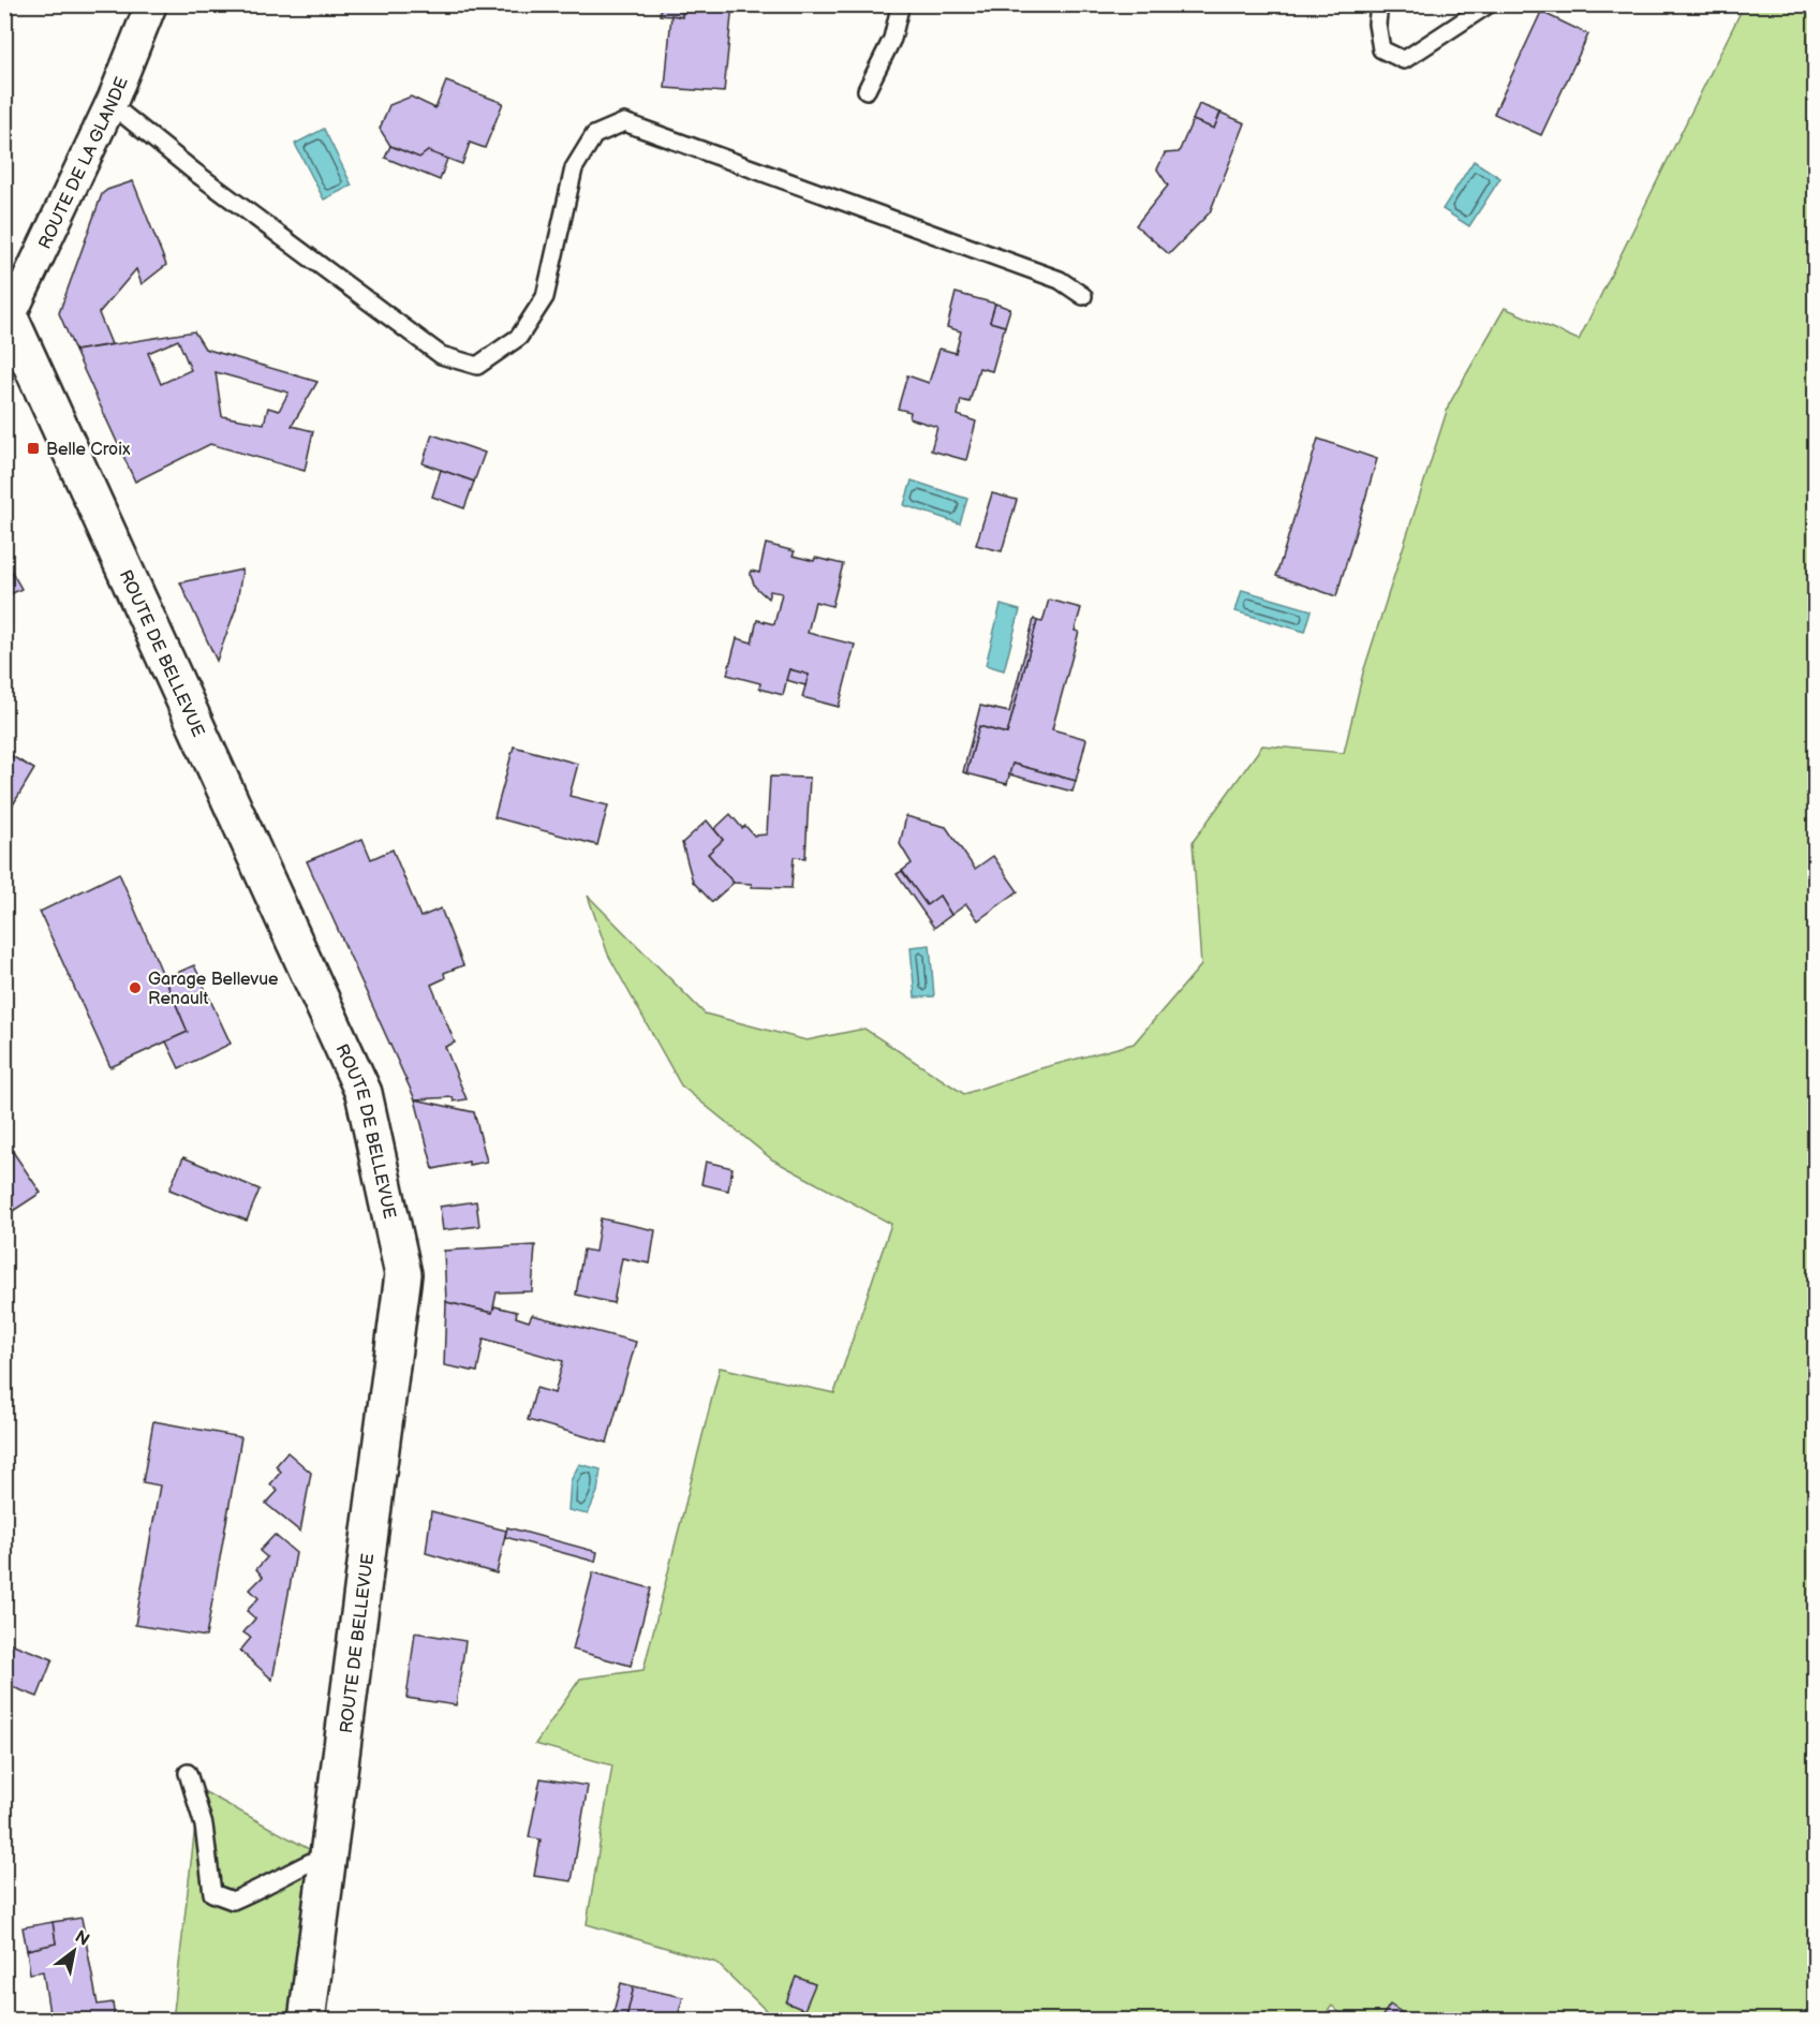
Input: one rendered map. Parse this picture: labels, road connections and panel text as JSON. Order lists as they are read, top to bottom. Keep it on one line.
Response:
{"streets":{"main road":["ROUTE DE BELLEVUE"],"street":["ROUTE DE LA GLANDE"]},"crossings":[["ROUTE DE LA GLANDE","ROUTE DE BELLEVUE"]],"places":{"transit":["Belle Croix"],"other":["Garage Bellevue Renault"]},"north":"top right"}
